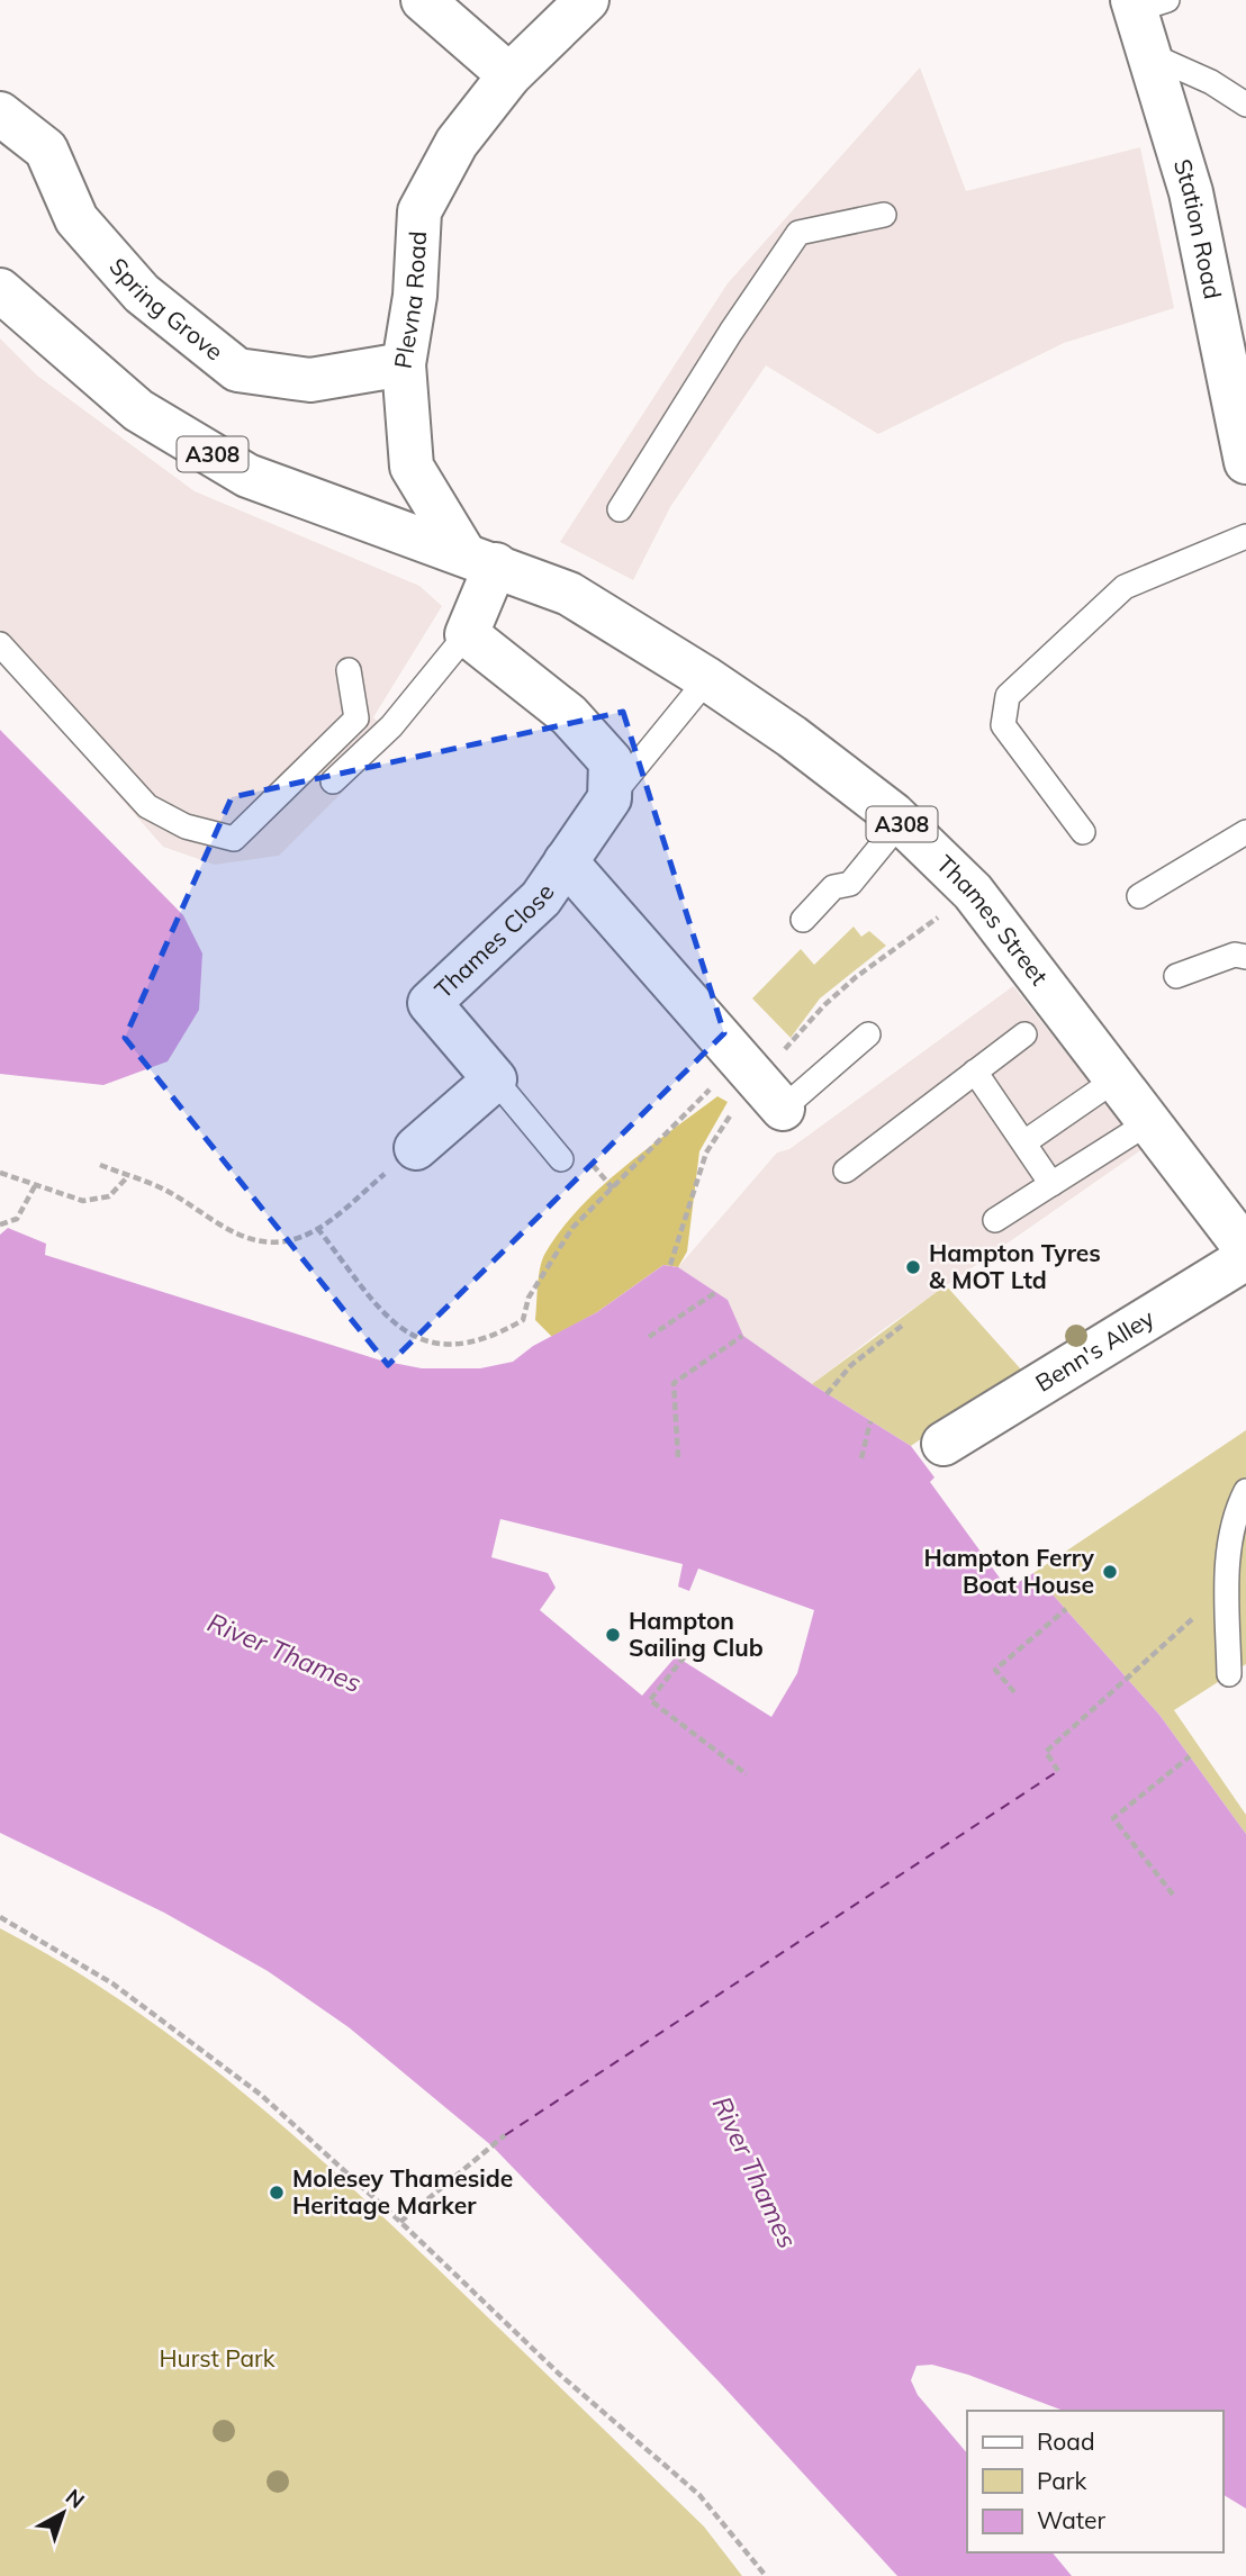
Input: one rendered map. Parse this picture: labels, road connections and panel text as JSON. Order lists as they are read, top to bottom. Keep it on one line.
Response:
{"streets":{"main road":["Station Road","Plevna Road","Spring Grove","A308","Thames Street","Thames Close","Benn's Alley"]},"crossings":[["Plevna Road","Spring Grove"],["Plevna Road","A308"],["Plevna Road","Thames Street"],["A308","Thames Street"]],"water":["River Thames"],"parks":["Hurst Park"],"places":["Hampton Tyres & MOT Ltd","Hampton Ferry Boat House","Hampton Sailing Club","Molesey Thameside Heritage Marker"],"legend":["Road","Park","Water"],"north":"top right"}
